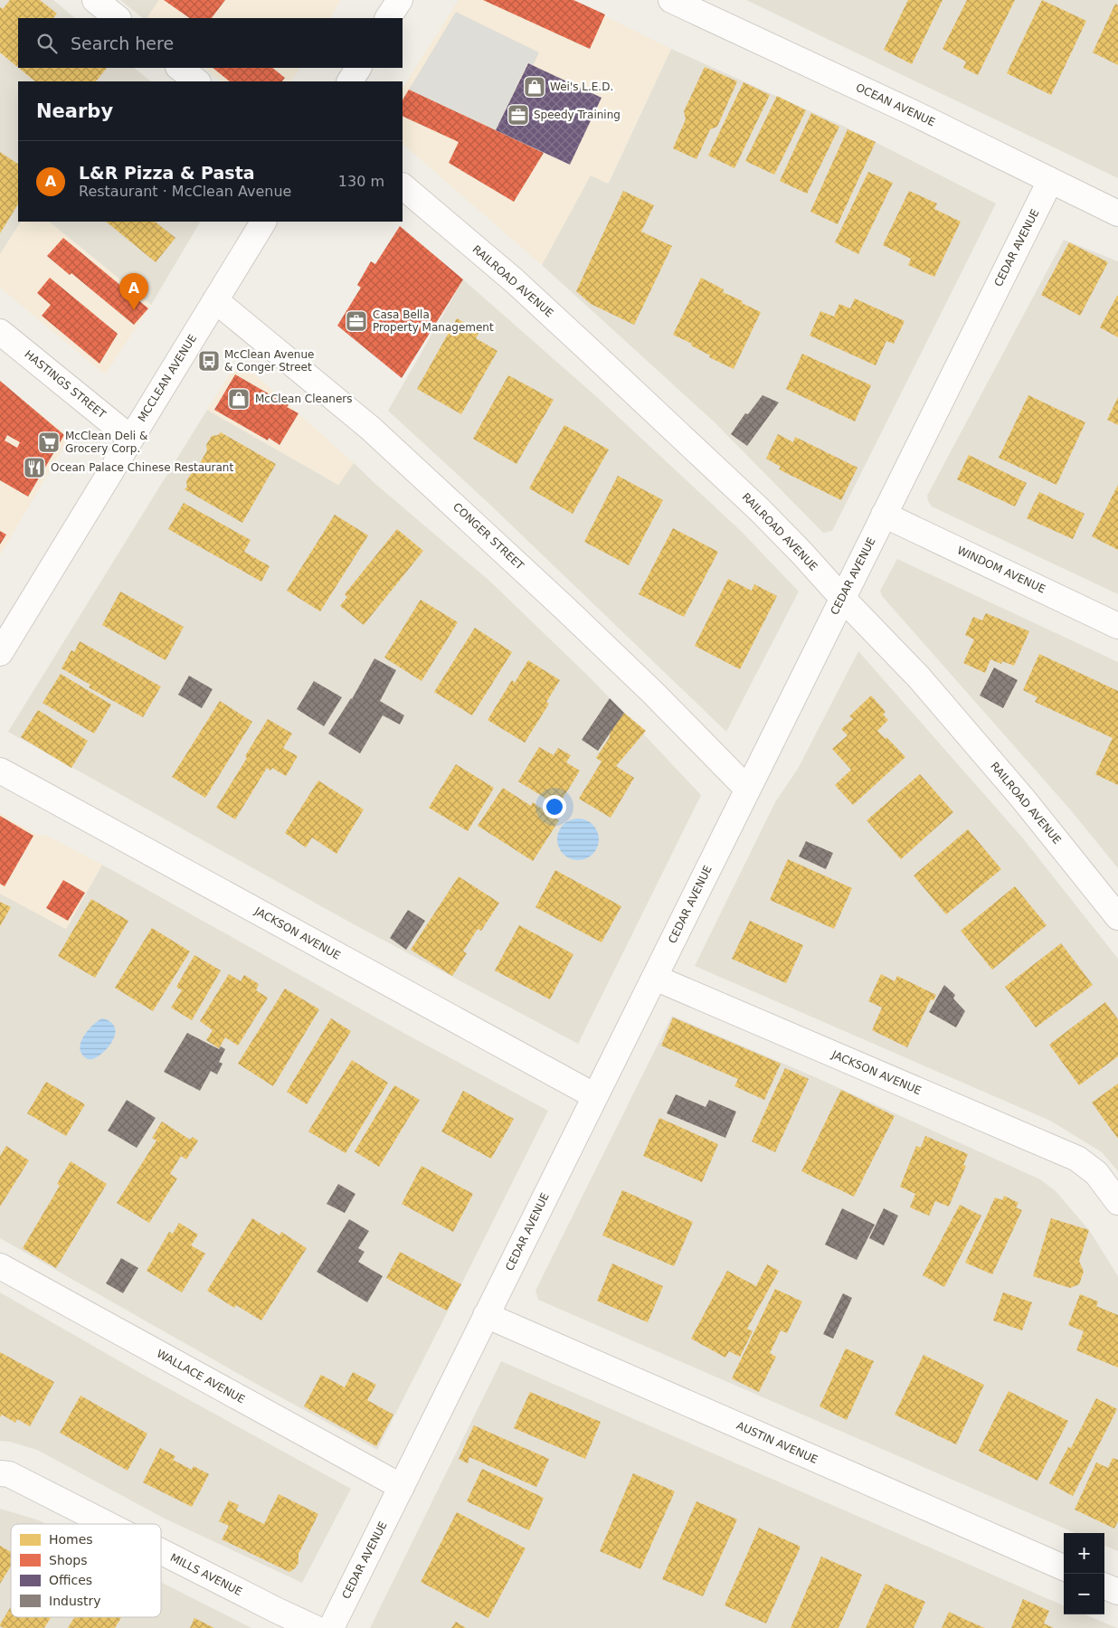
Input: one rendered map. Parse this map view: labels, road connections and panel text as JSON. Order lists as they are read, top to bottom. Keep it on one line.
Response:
{"streets":{"street":["OCEAN AVENUE","CEDAR AVENUE","RAILROAD AVENUE","MCCLEAN AVENUE","HASTINGS STREET","CONGER STREET","WINDOM AVENUE","JACKSON AVENUE","WALLACE AVENUE","AUSTIN AVENUE","MILLS AVENUE"]},"crossings":[["OCEAN AVENUE","CEDAR AVENUE"],["CEDAR AVENUE","RAILROAD AVENUE"],["CEDAR AVENUE","CONGER STREET"],["CEDAR AVENUE","WINDOM AVENUE"],["CEDAR AVENUE","JACKSON AVENUE"],["CEDAR AVENUE","WALLACE AVENUE"],["CEDAR AVENUE","AUSTIN AVENUE"],["MCCLEAN AVENUE","HASTINGS STREET"],["MCCLEAN AVENUE","CONGER STREET"]],"places":{"shop":["Wei's L.E.D.","McClean Cleaners"],"office":["Speedy Training","Casa Bella Property Management"],"bus stop":["McClean Avenue & Conger Street"],"supermarket":["McClean Deli & Grocery Corp."],"restaurant":["Ocean Palace Chinese Restaurant"]},"legend":["Homes","Shops","Offices","Industry"],"page":{"search":"Search here","heading":"Nearby","list":[{"mark":"A","name":"L&R Pizza & Pasta","note":"Restaurant · McClean Avenue","value":"130 m"}],"pins":"A","map_buttons":["+","−"]}}
